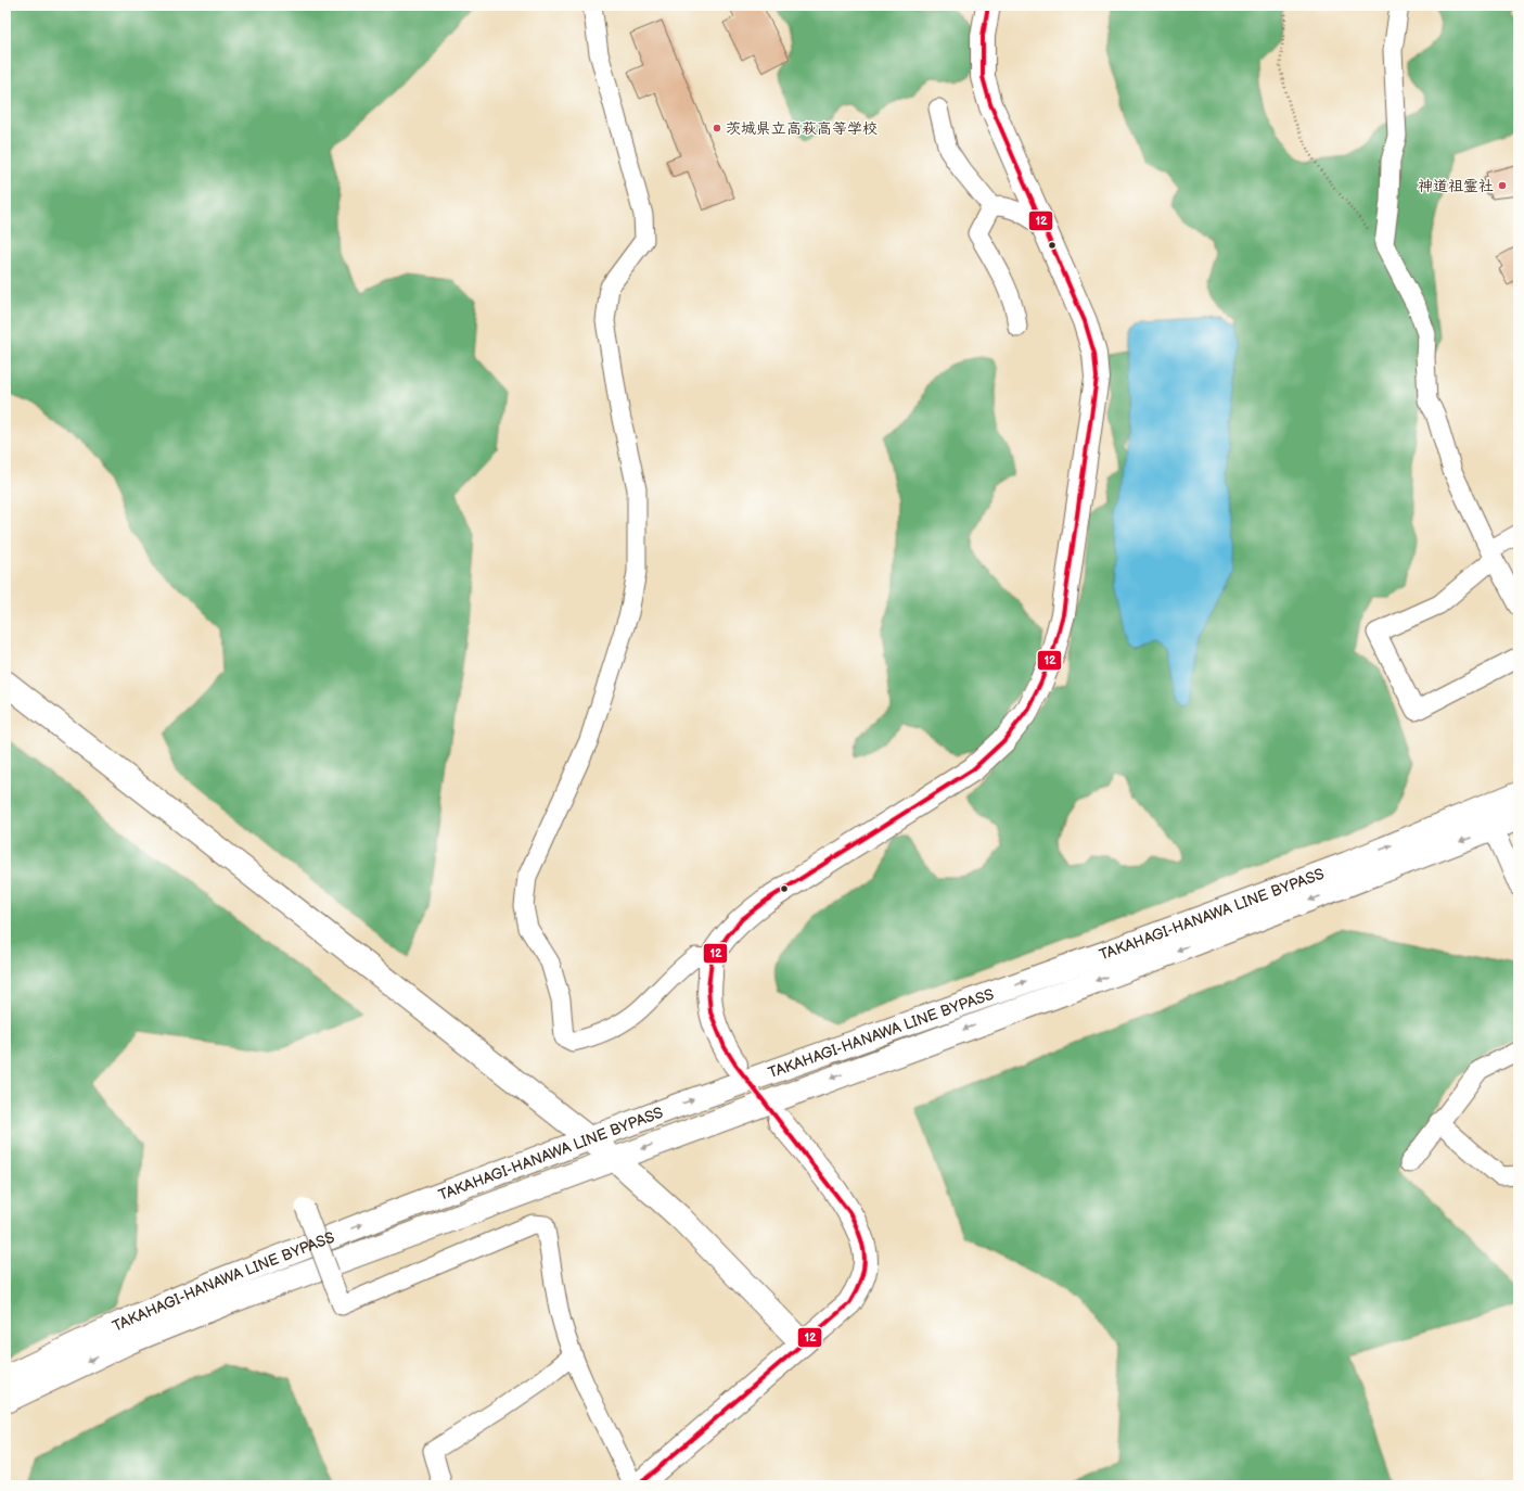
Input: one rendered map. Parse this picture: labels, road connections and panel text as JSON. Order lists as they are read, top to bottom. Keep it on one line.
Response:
{"streets":{"main road":["TAKAHAGI-HANAWA LINE BYPASS"]},"places":["茨城県立高萩高等学校","神道祖霊社"],"lines":["transit line 12"]}
